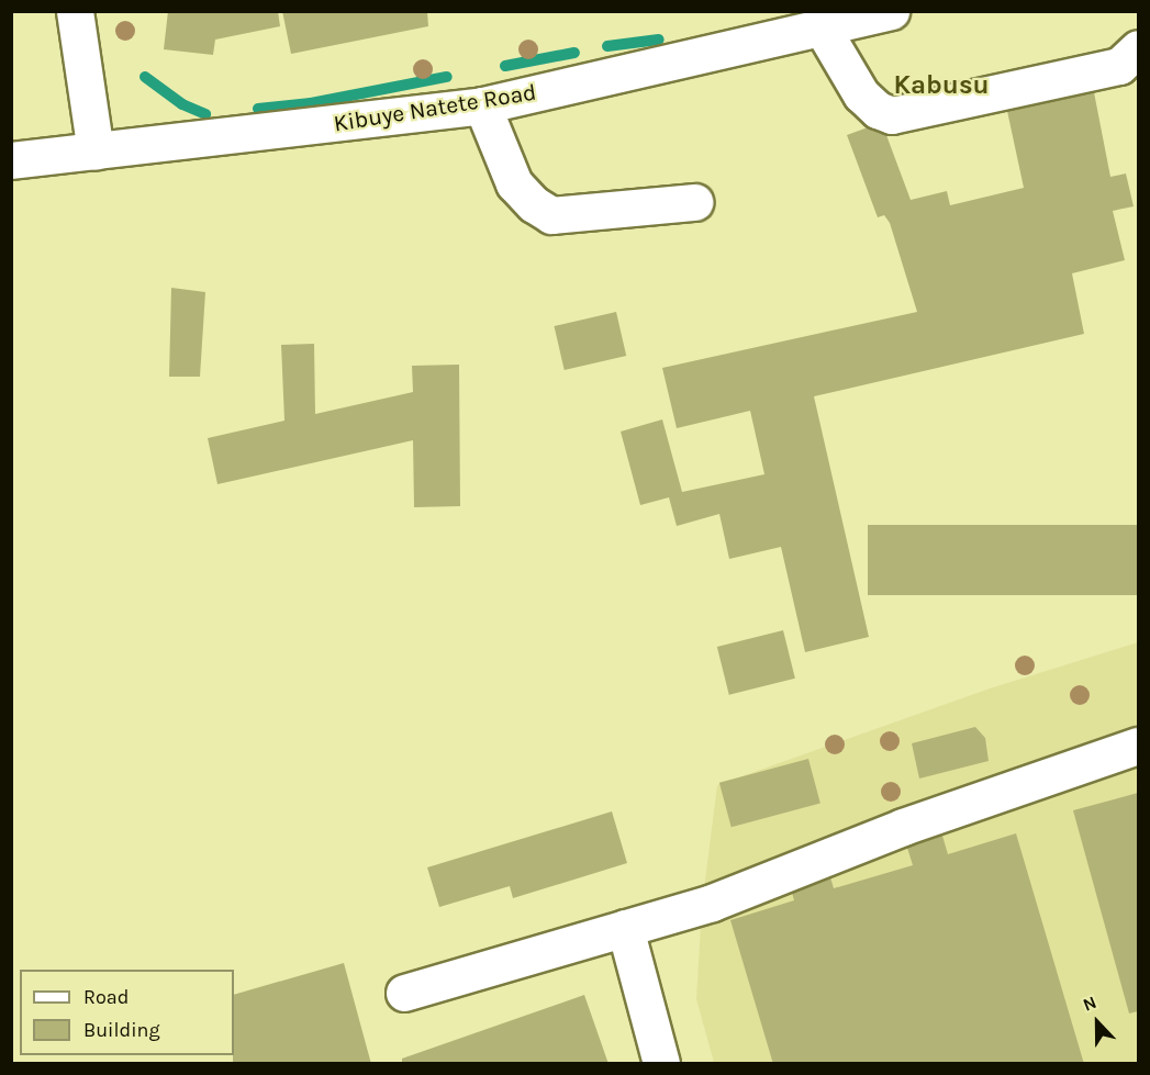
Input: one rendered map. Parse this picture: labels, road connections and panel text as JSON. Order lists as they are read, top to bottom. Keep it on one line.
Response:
{"streets":{"main road":["Kibuye Natete Road"]},"districts":["Kabusu"],"legend":["Road","Building"],"north":"top"}
